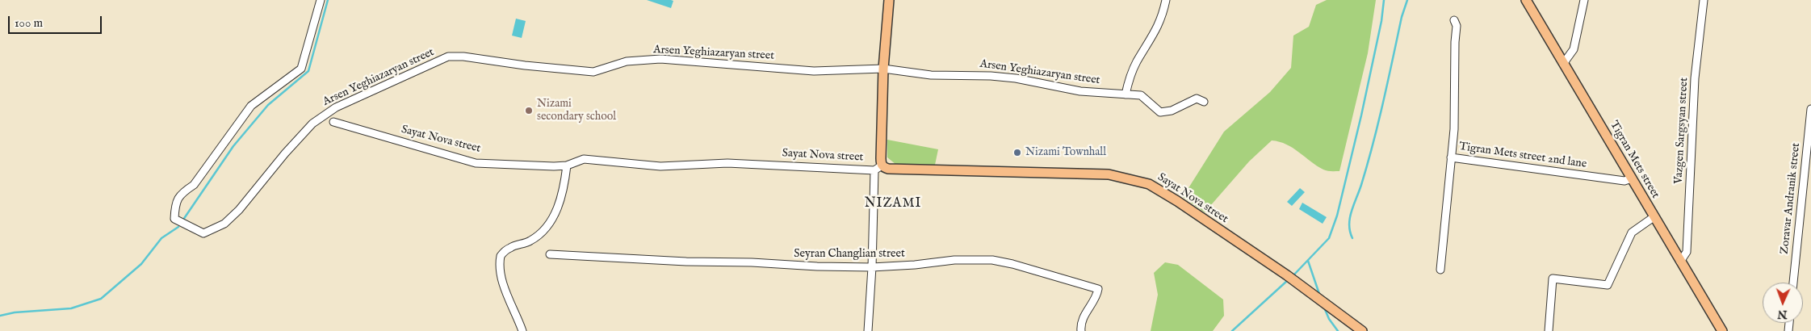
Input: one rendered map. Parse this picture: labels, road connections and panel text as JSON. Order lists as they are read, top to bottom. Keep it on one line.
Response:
{"streets":{"main road":["Sayat Nova street","Tigran Mets street"],"street":["Arsen Yeghiazaryan street","Vazgen Sargsyan street","Tigran Mets street 2nd lane","Zoravar Andranik street","Seyran Changlian street"]},"crossings":[["Vazgen Sargsyan street","Tigran Mets street"],["Tigran Mets street 2nd lane","Tigran Mets street"]],"districts":["NIZAMI"],"places":["Nizami secondary school","Nizami Townhall"],"scale_bar":"100 m","north":"bottom"}
